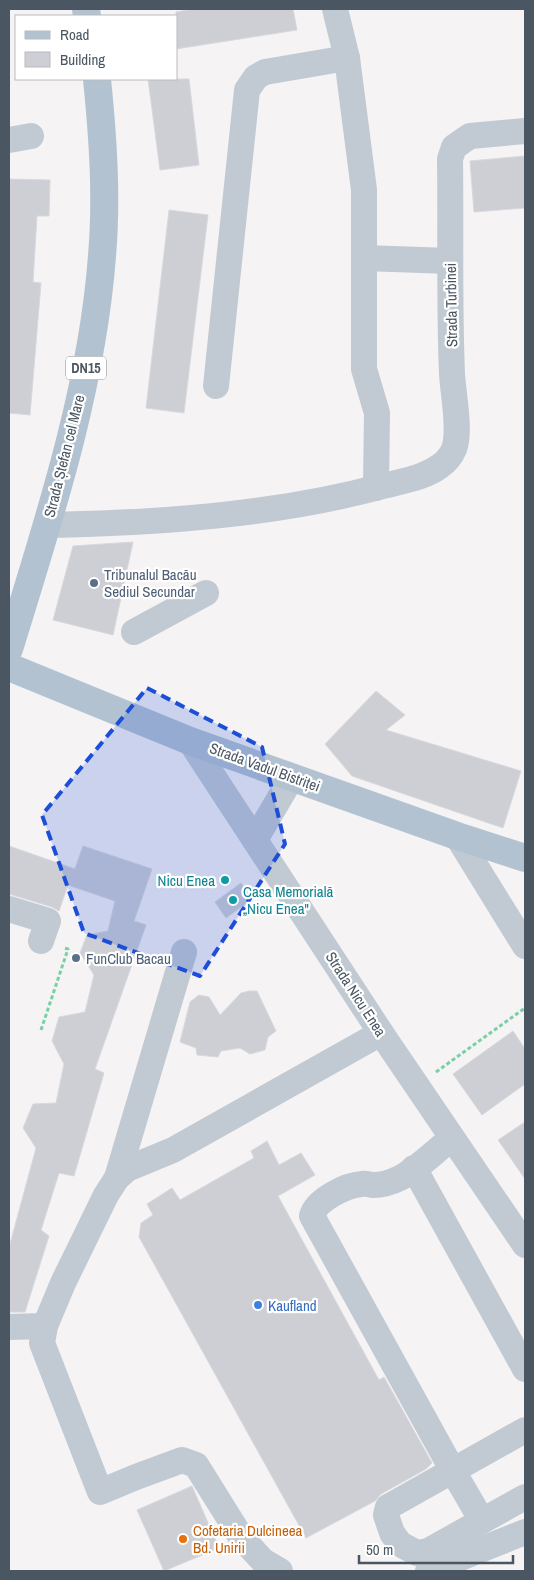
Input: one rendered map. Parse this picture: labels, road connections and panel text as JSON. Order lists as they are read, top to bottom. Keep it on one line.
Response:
{"streets":{"main road":["DN15","Strada Ștefan cel Mare","Strada Vadul Bistriței"],"street":["Strada Turbinei","Strada Nicu Enea"]},"crossings":[["Strada Turbinei","Strada Ștefan cel Mare"],["Strada Vadul Bistriței","Strada Nicu Enea"]],"places":["Tribunalul Bacău Sediul Secundar","Nicu Enea","Casa Memorială „Nicu Enea\"","FunClub Bacau","Kaufland","Cofetaria Dulcineea Bd. Unirii"],"legend":["Road","Building"],"scale_bar":"50 m"}
